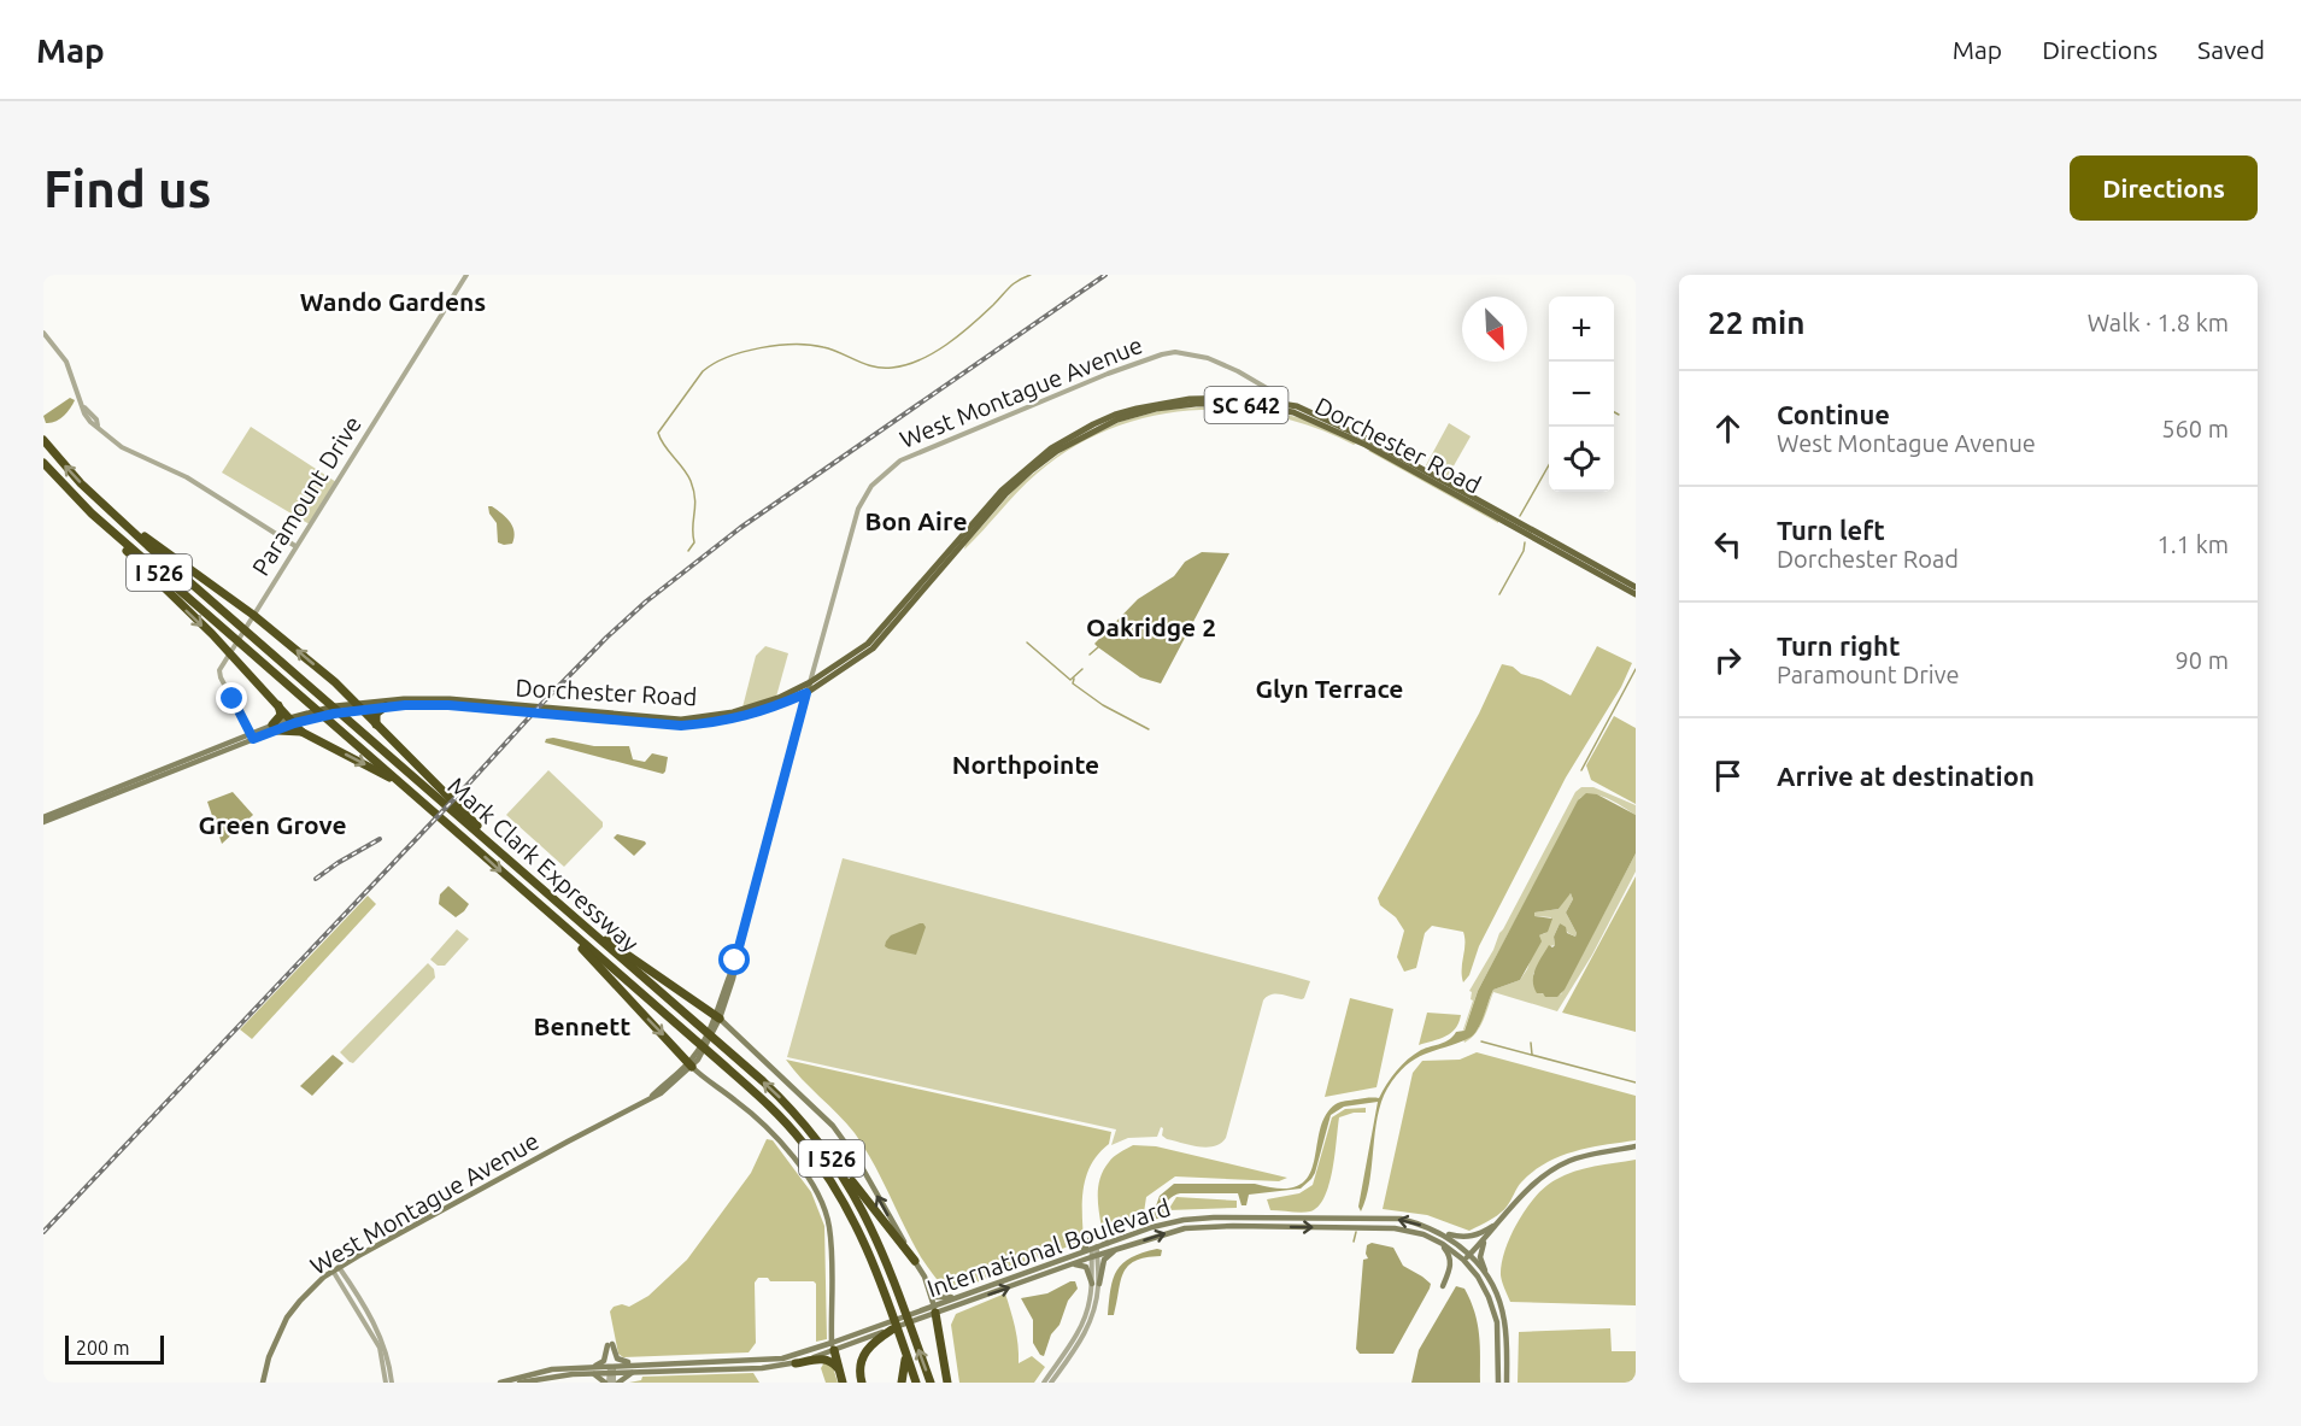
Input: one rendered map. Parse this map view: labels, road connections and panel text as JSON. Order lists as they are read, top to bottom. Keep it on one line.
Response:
{"streets":{"highway":["I 526","Mark Clark Expressway"],"main road":["West Montague Avenue","SC 642","Dorchester Road","International Boulevard"],"street":["Paramount Drive"]},"crossings":[["West Montague Avenue","Dorchester Road"],["Dorchester Road","Paramount Drive"]],"districts":["Wando Gardens","Bon Aire","Oakridge 2","Glyn Terrace","Northpointe","Green Grove","Bennett"],"scale_bar":"200 m","north":"bottom right","page":{"header":"Map","nav":["Map","Directions","Saved"],"buttons":"Directions","title":"Find us","heading":["22 min","Walk · 1.8 km"],"map_buttons":["+","−"],"list":[["Continue","West Montague Avenue","560 m"],["Turn left","Dorchester Road","1.1 km"],["Turn right","Paramount Drive","90 m"],"Arrive at destination"],"scale":"200 m"}}
